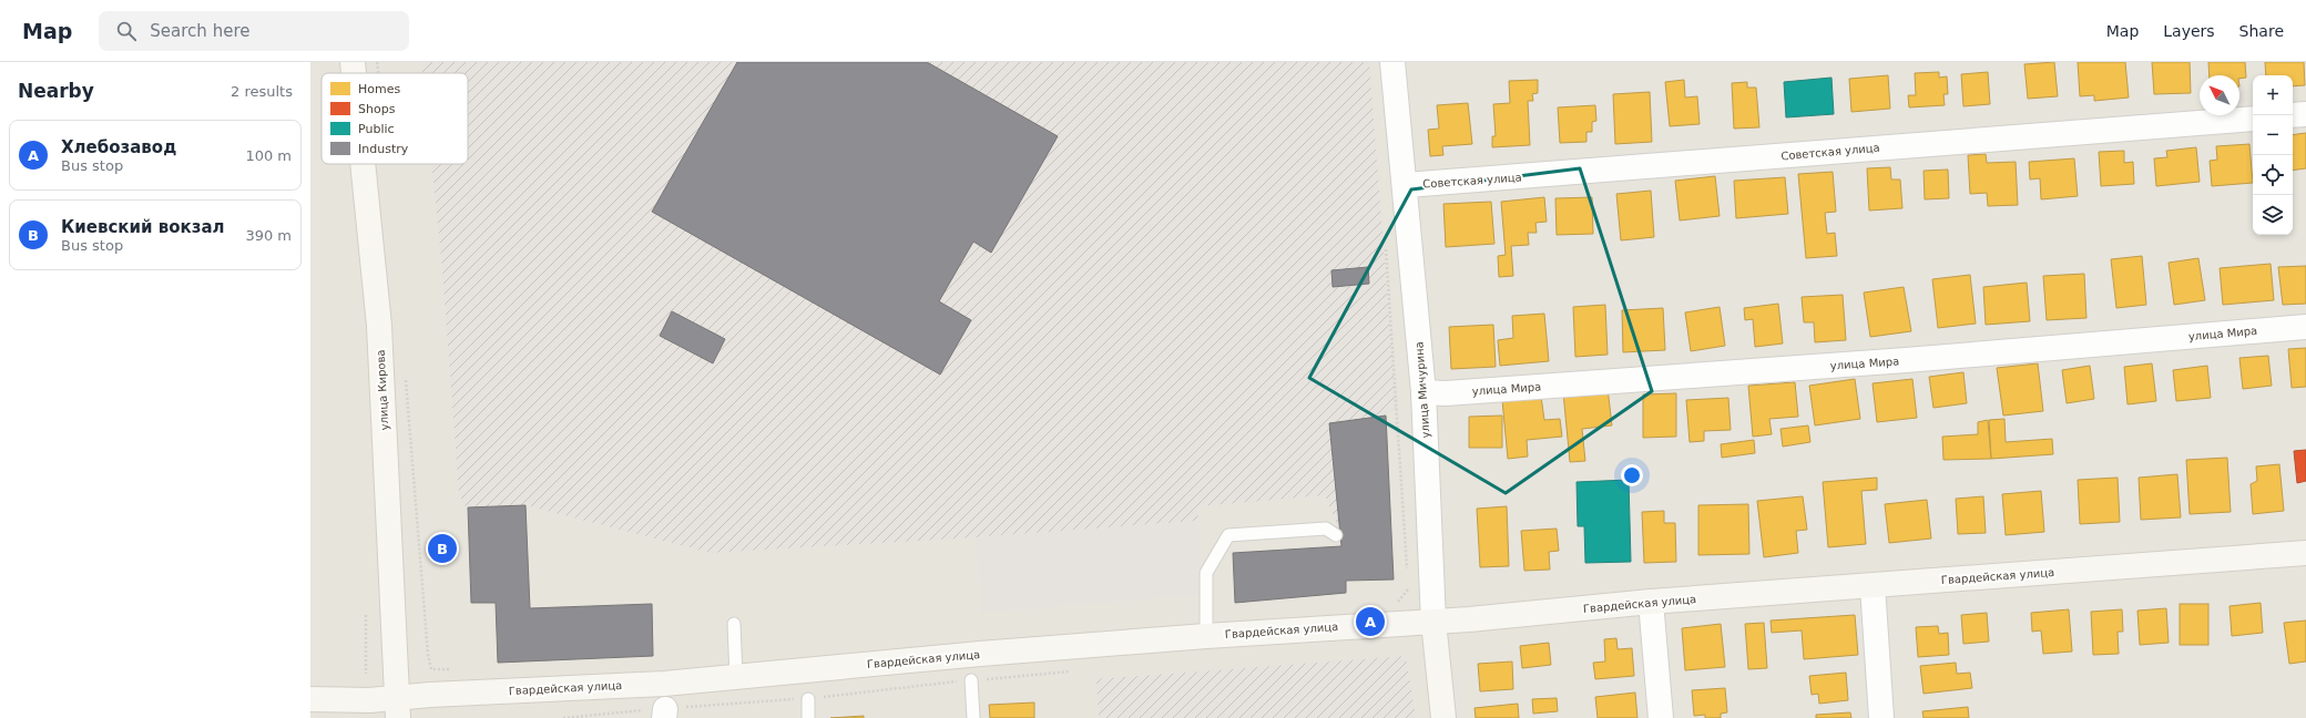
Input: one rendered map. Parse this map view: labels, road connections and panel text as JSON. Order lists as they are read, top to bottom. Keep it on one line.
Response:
{"streets":{"street":["Советская улица","улица Мира","улица Кирова","улица Мичурина","Гвардейская улица"]},"crossings":[["Советская улица","улица Мичурина"],["улица Мира","улица Мичурина"],["улица Кирова","Гвардейская улица"],["улица Мичурина","Гвардейская улица"]],"legend":["Homes","Shops","Public","Industry"],"north":"top left","page":{"header":"Map","search":"Search here","nav":["Map","Layers","Share"],"heading":["Nearby","2 results"],"map_buttons":["+","−"],"list":[{"mark":"A","name":"Хлебозавод","note":"Bus stop","value":"100 m"},{"mark":"B","name":"Киевский вокзал","note":"Bus stop","value":"390 m"}],"pins":["B","A"]}}
